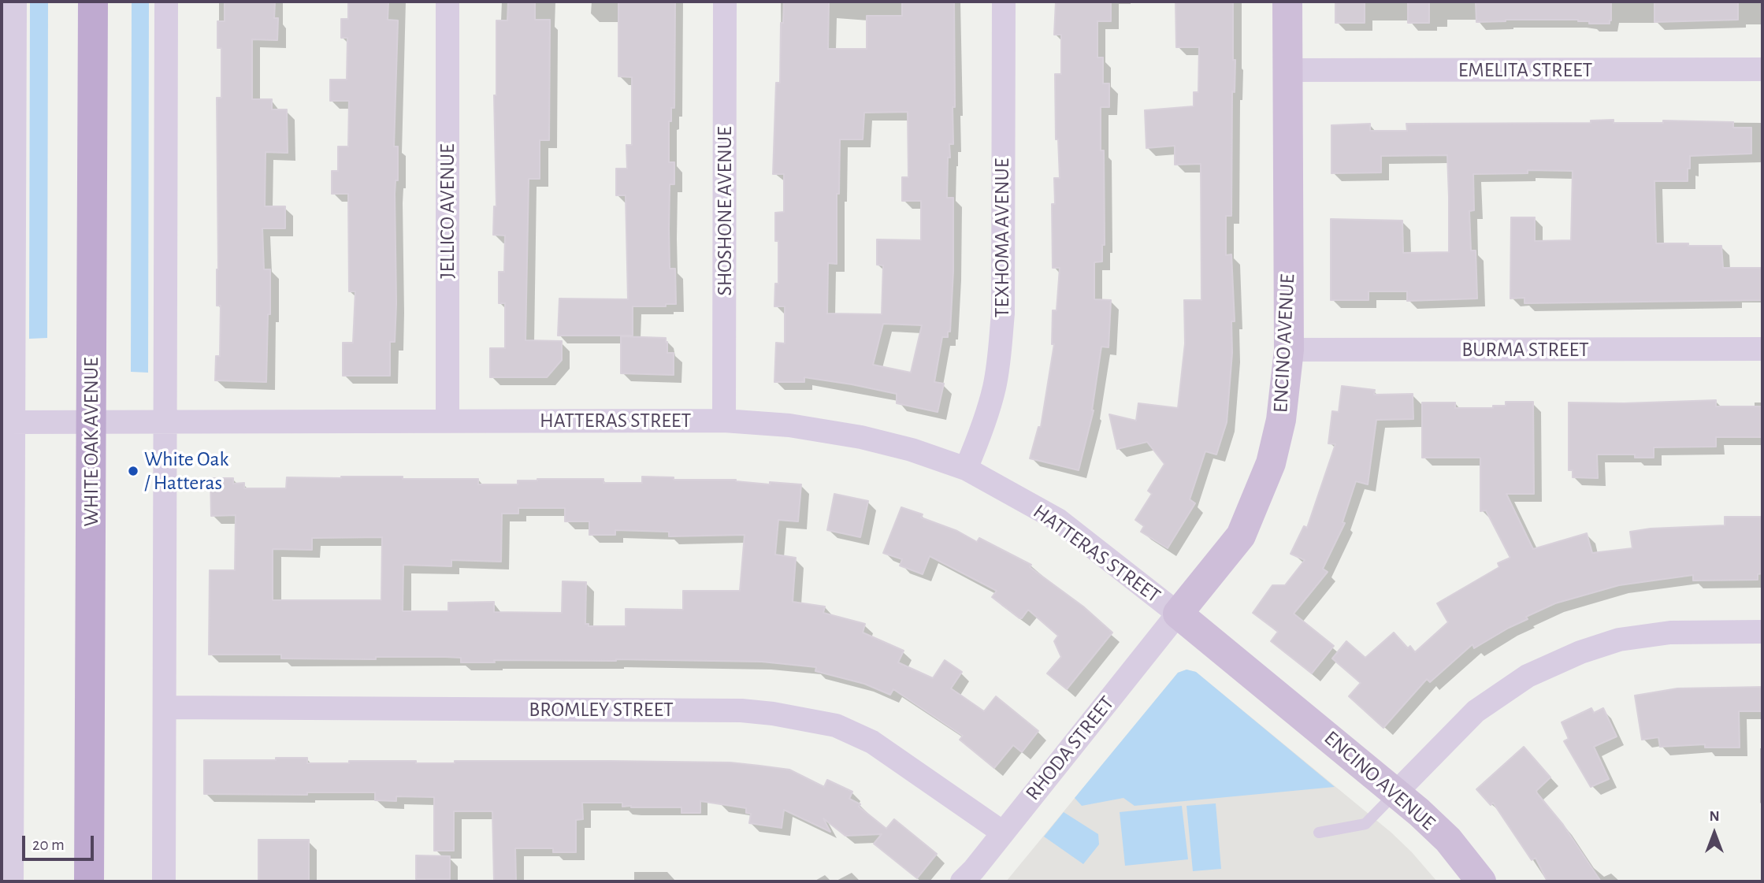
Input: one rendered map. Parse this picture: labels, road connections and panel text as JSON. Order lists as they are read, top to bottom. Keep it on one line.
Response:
{"streets":{"main road":["WHITE OAK AVENUE"],"street":["EMELITA STREET","JELLICO AVENUE","SHOSHONE AVENUE","TEXHOMA AVENUE","ENCINO AVENUE","BURMA STREET","HATTERAS STREET","BROMLEY STREET","RHODA STREET"]},"crossings":[["EMELITA STREET","ENCINO AVENUE"],["JELLICO AVENUE","HATTERAS STREET"],["SHOSHONE AVENUE","HATTERAS STREET"],["TEXHOMA AVENUE","HATTERAS STREET"],["ENCINO AVENUE","BURMA STREET"],["ENCINO AVENUE","HATTERAS STREET"],["ENCINO AVENUE","RHODA STREET"],["HATTERAS STREET","WHITE OAK AVENUE"],["HATTERAS STREET","RHODA STREET"],["BROMLEY STREET","RHODA STREET"]],"places":["White Oak / Hatteras"],"scale_bar":"20 m","north":"top"}
